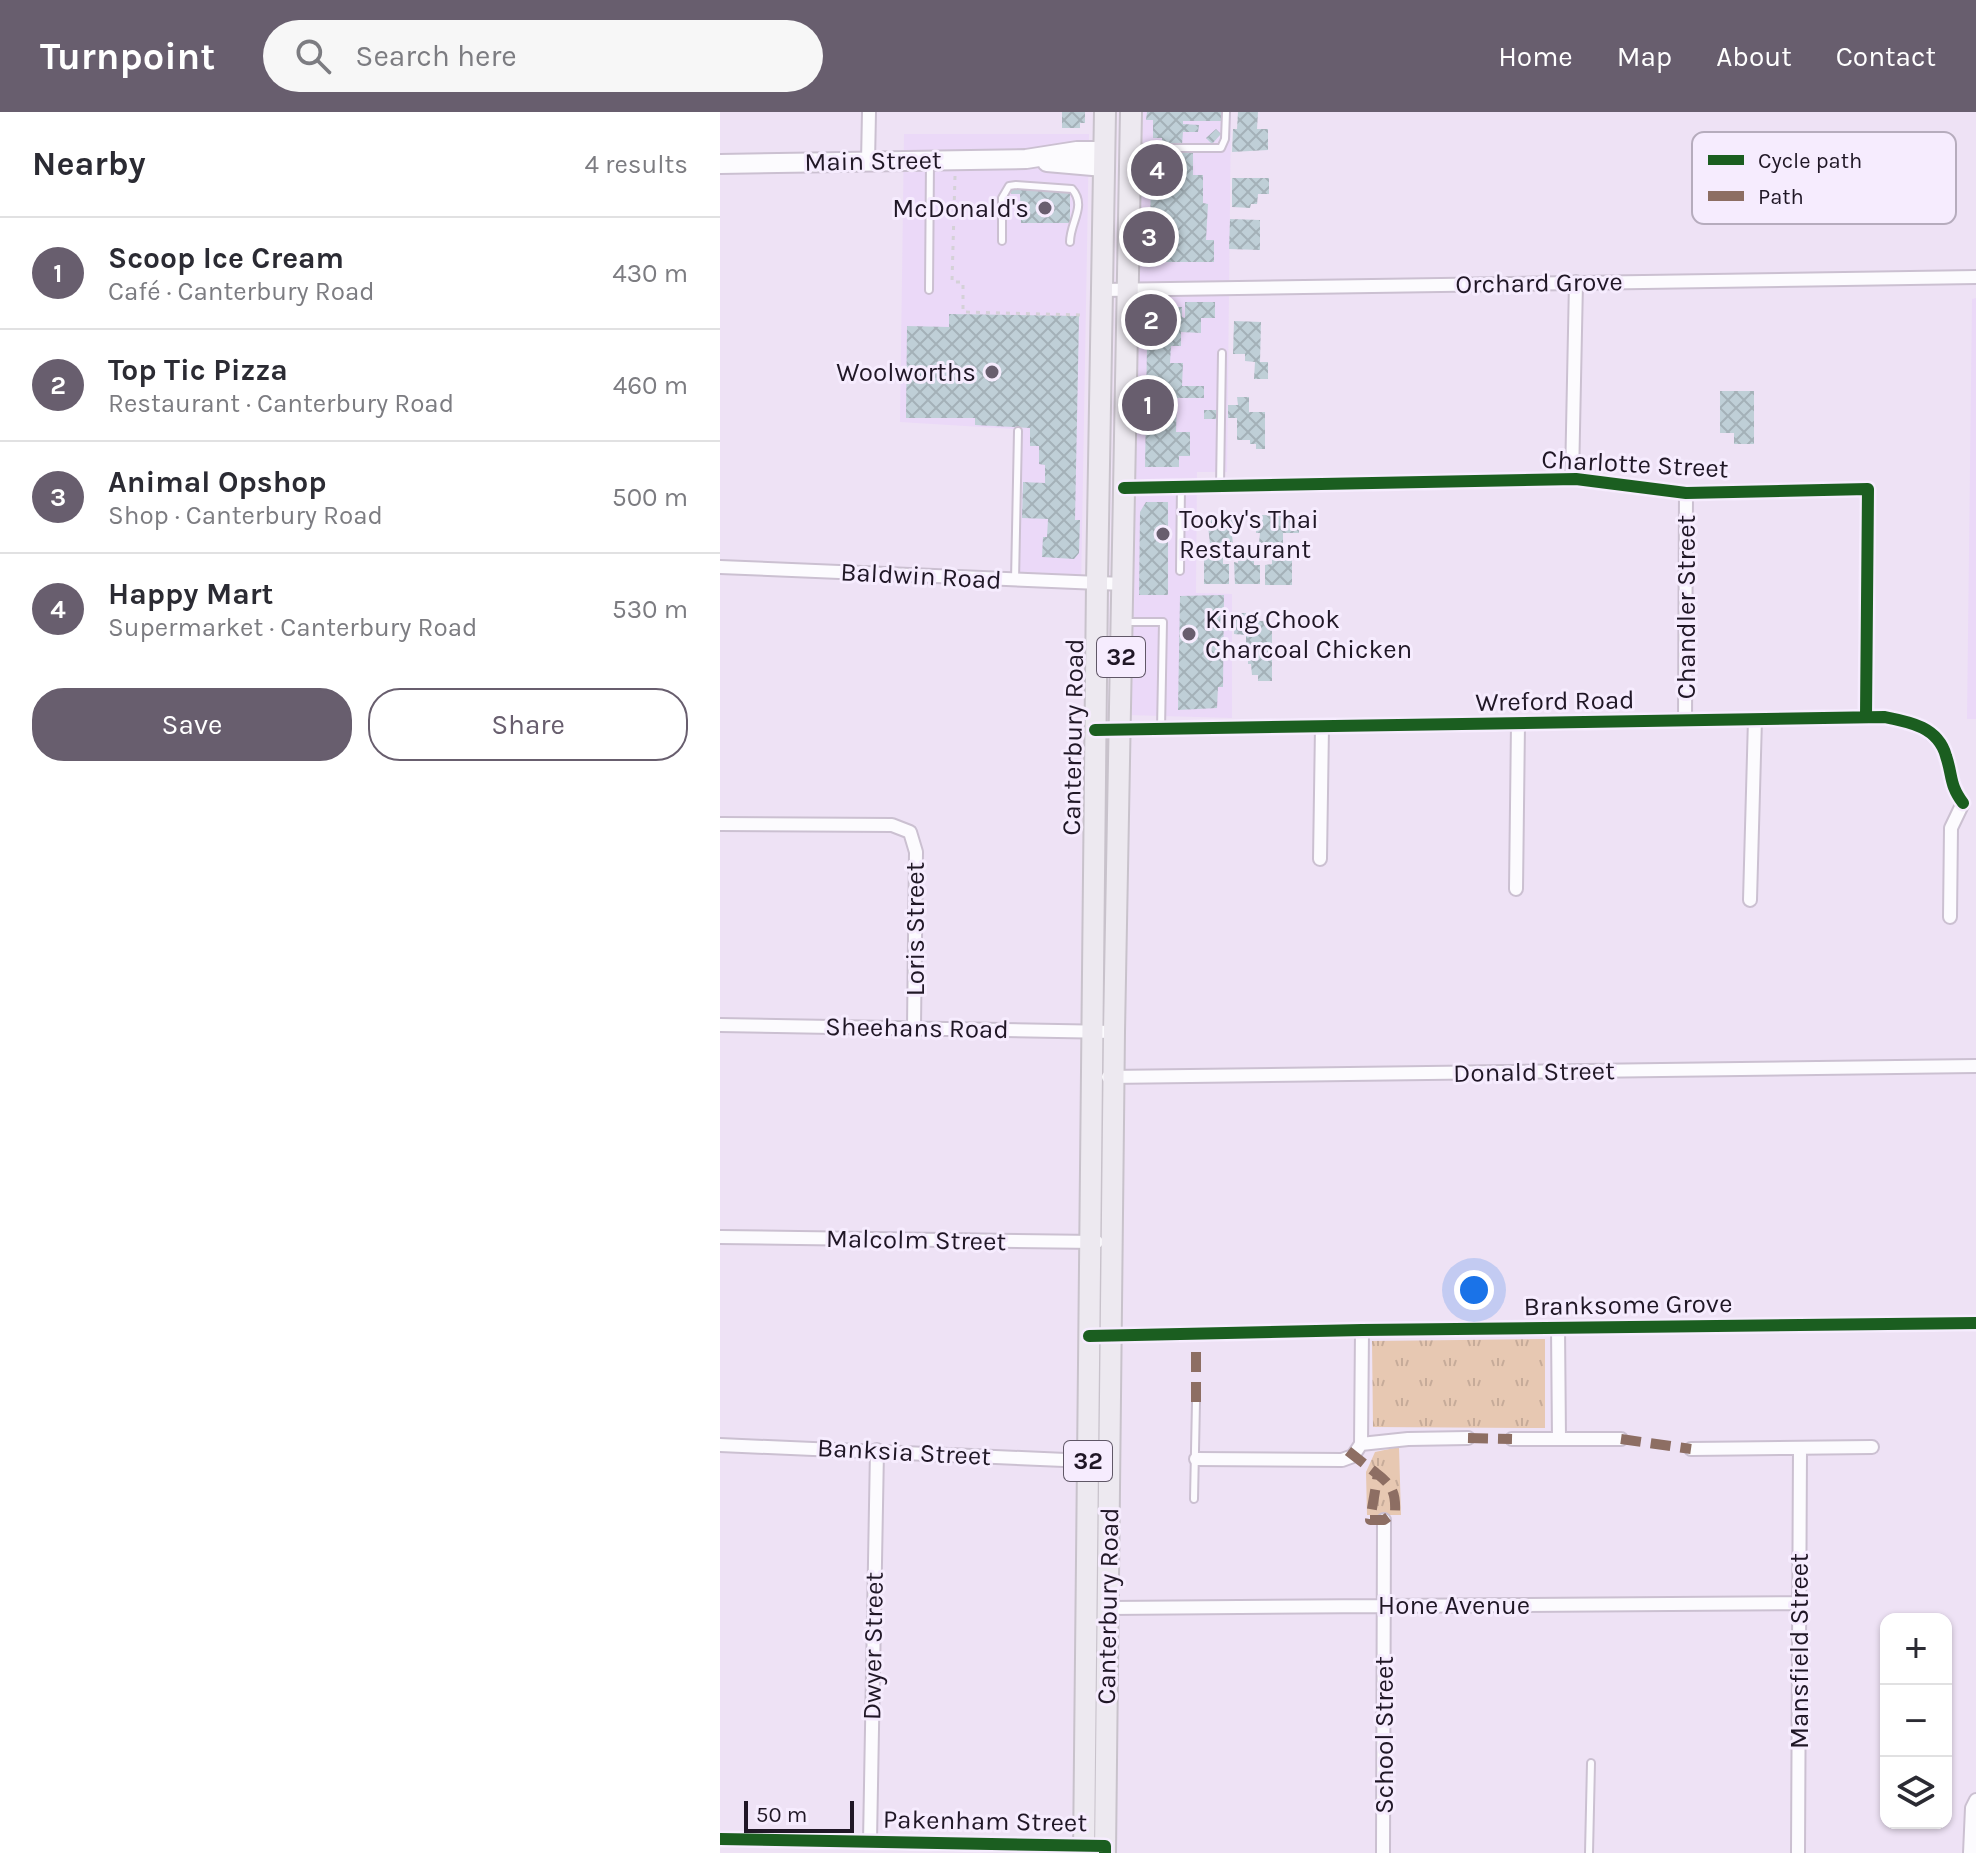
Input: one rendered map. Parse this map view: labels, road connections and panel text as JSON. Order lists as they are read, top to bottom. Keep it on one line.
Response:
{"streets":{"main road":["32","Canterbury Road"],"street":["Main Street","Orchard Grove","Charlotte Street","Baldwin Road","Chandler Street","Wreford Road","Loris Street","Sheehans Road","Donald Street","Malcolm Street","Branksome Grove","Banksia Street","Hone Avenue","Dwyer Street","Mansfield Street","School Street","Pakenham Street"]},"crossings":[["Main Street","Canterbury Road"],["Orchard Grove","Canterbury Road"],["Charlotte Street","Chandler Street"],["Charlotte Street","Wreford Road"],["Charlotte Street","Canterbury Road"],["Baldwin Road","Canterbury Road"],["Chandler Street","Wreford Road"],["Wreford Road","Canterbury Road"],["Canterbury Road","Sheehans Road"],["Canterbury Road","Donald Street"],["Canterbury Road","Malcolm Street"],["Canterbury Road","Branksome Grove"],["Canterbury Road","Banksia Street"],["Canterbury Road","Hone Avenue"],["Canterbury Road","Pakenham Street"],["Loris Street","Sheehans Road"],["Banksia Street","Dwyer Street"],["Hone Avenue","Mansfield Street"],["Hone Avenue","School Street"],["Dwyer Street","Pakenham Street"]],"places":["McDonald's","Woolworths","Tooky's Thai Restaurant","King Chook Charcoal Chicken"],"legend":["Cycle path","Path"],"scale_bar":"50 m","page":{"header":"Turnpoint","search":"Search here","nav":["Home","Map","About","Contact"],"heading":["Nearby","4 results"],"pins":["4","3","2","1"],"list":[{"mark":"1","name":"Scoop Ice Cream","note":"Café · Canterbury Road","value":"430 m"},{"mark":"2","name":"Top Tic Pizza","note":"Restaurant · Canterbury Road","value":"460 m"},{"mark":"3","name":"Animal Opshop","note":"Shop · Canterbury Road","value":"500 m"},{"mark":"4","name":"Happy Mart","note":"Supermarket · Canterbury Road","value":"530 m"}],"buttons":["Save","Share"],"map_buttons":["+","−"],"scale":"50 m"}}
